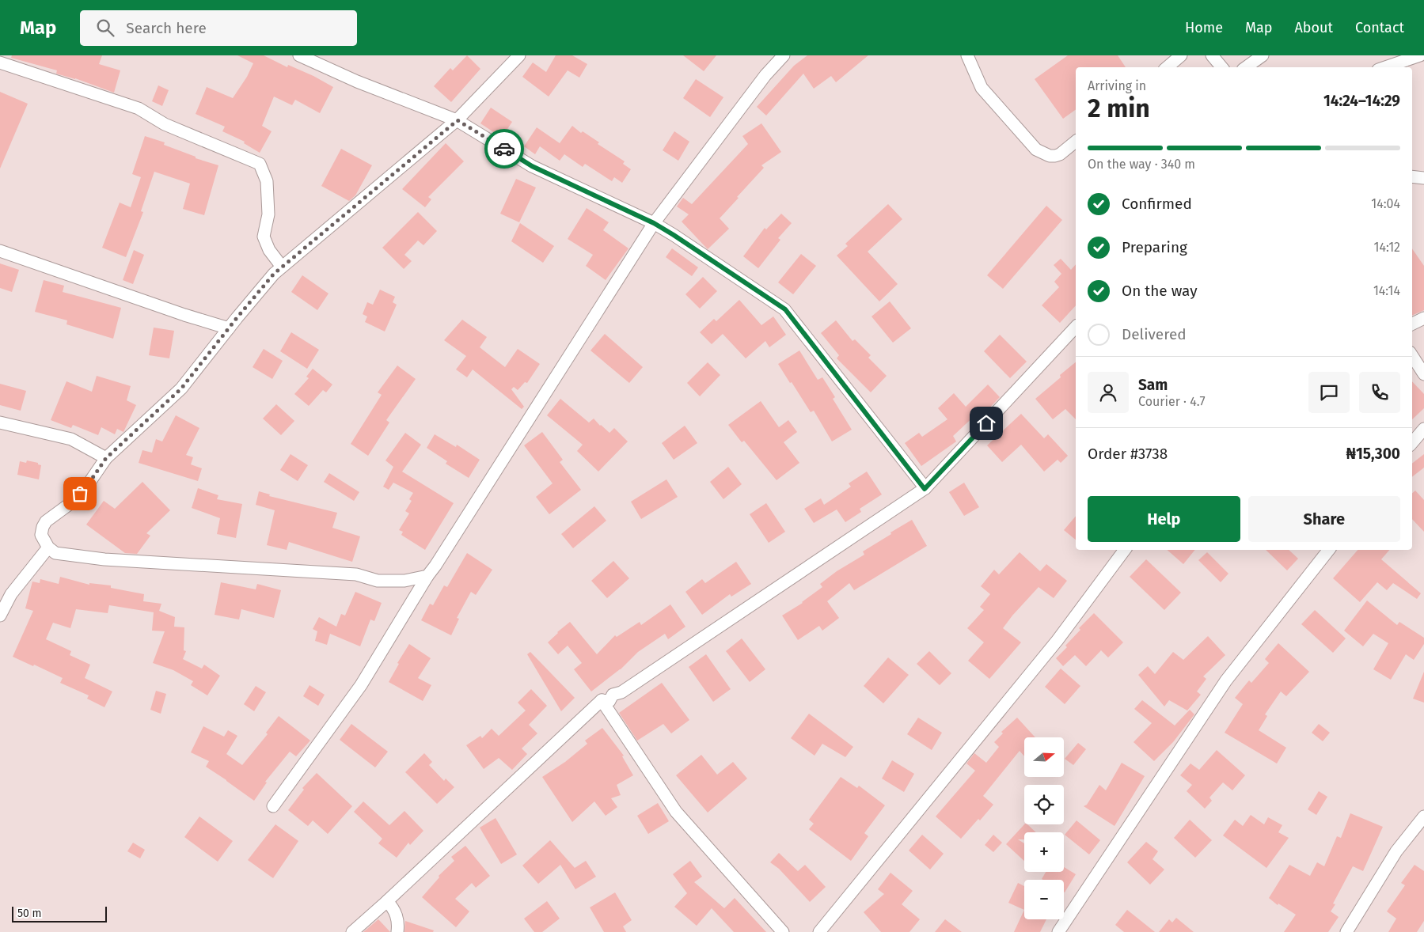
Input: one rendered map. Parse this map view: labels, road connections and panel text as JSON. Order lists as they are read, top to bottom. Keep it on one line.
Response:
{"scale_bar":"50 m","north":"right","page":{"header":"Map","search":"Search here","nav":["Home","Map","About","Contact"],"heading":["2 min","Arriving in","14:24–14:29"],"panel":["Sam","Courier · 4.7","Order #3738","₦15,300"],"bar":"On the way · 340 m","list":[["Confirmed","14:04"],["Preparing","14:12"],["On the way","14:14"],"Delivered"],"buttons":["Help","Share"],"map_buttons":["+","−"],"scale":"50 m"}}
